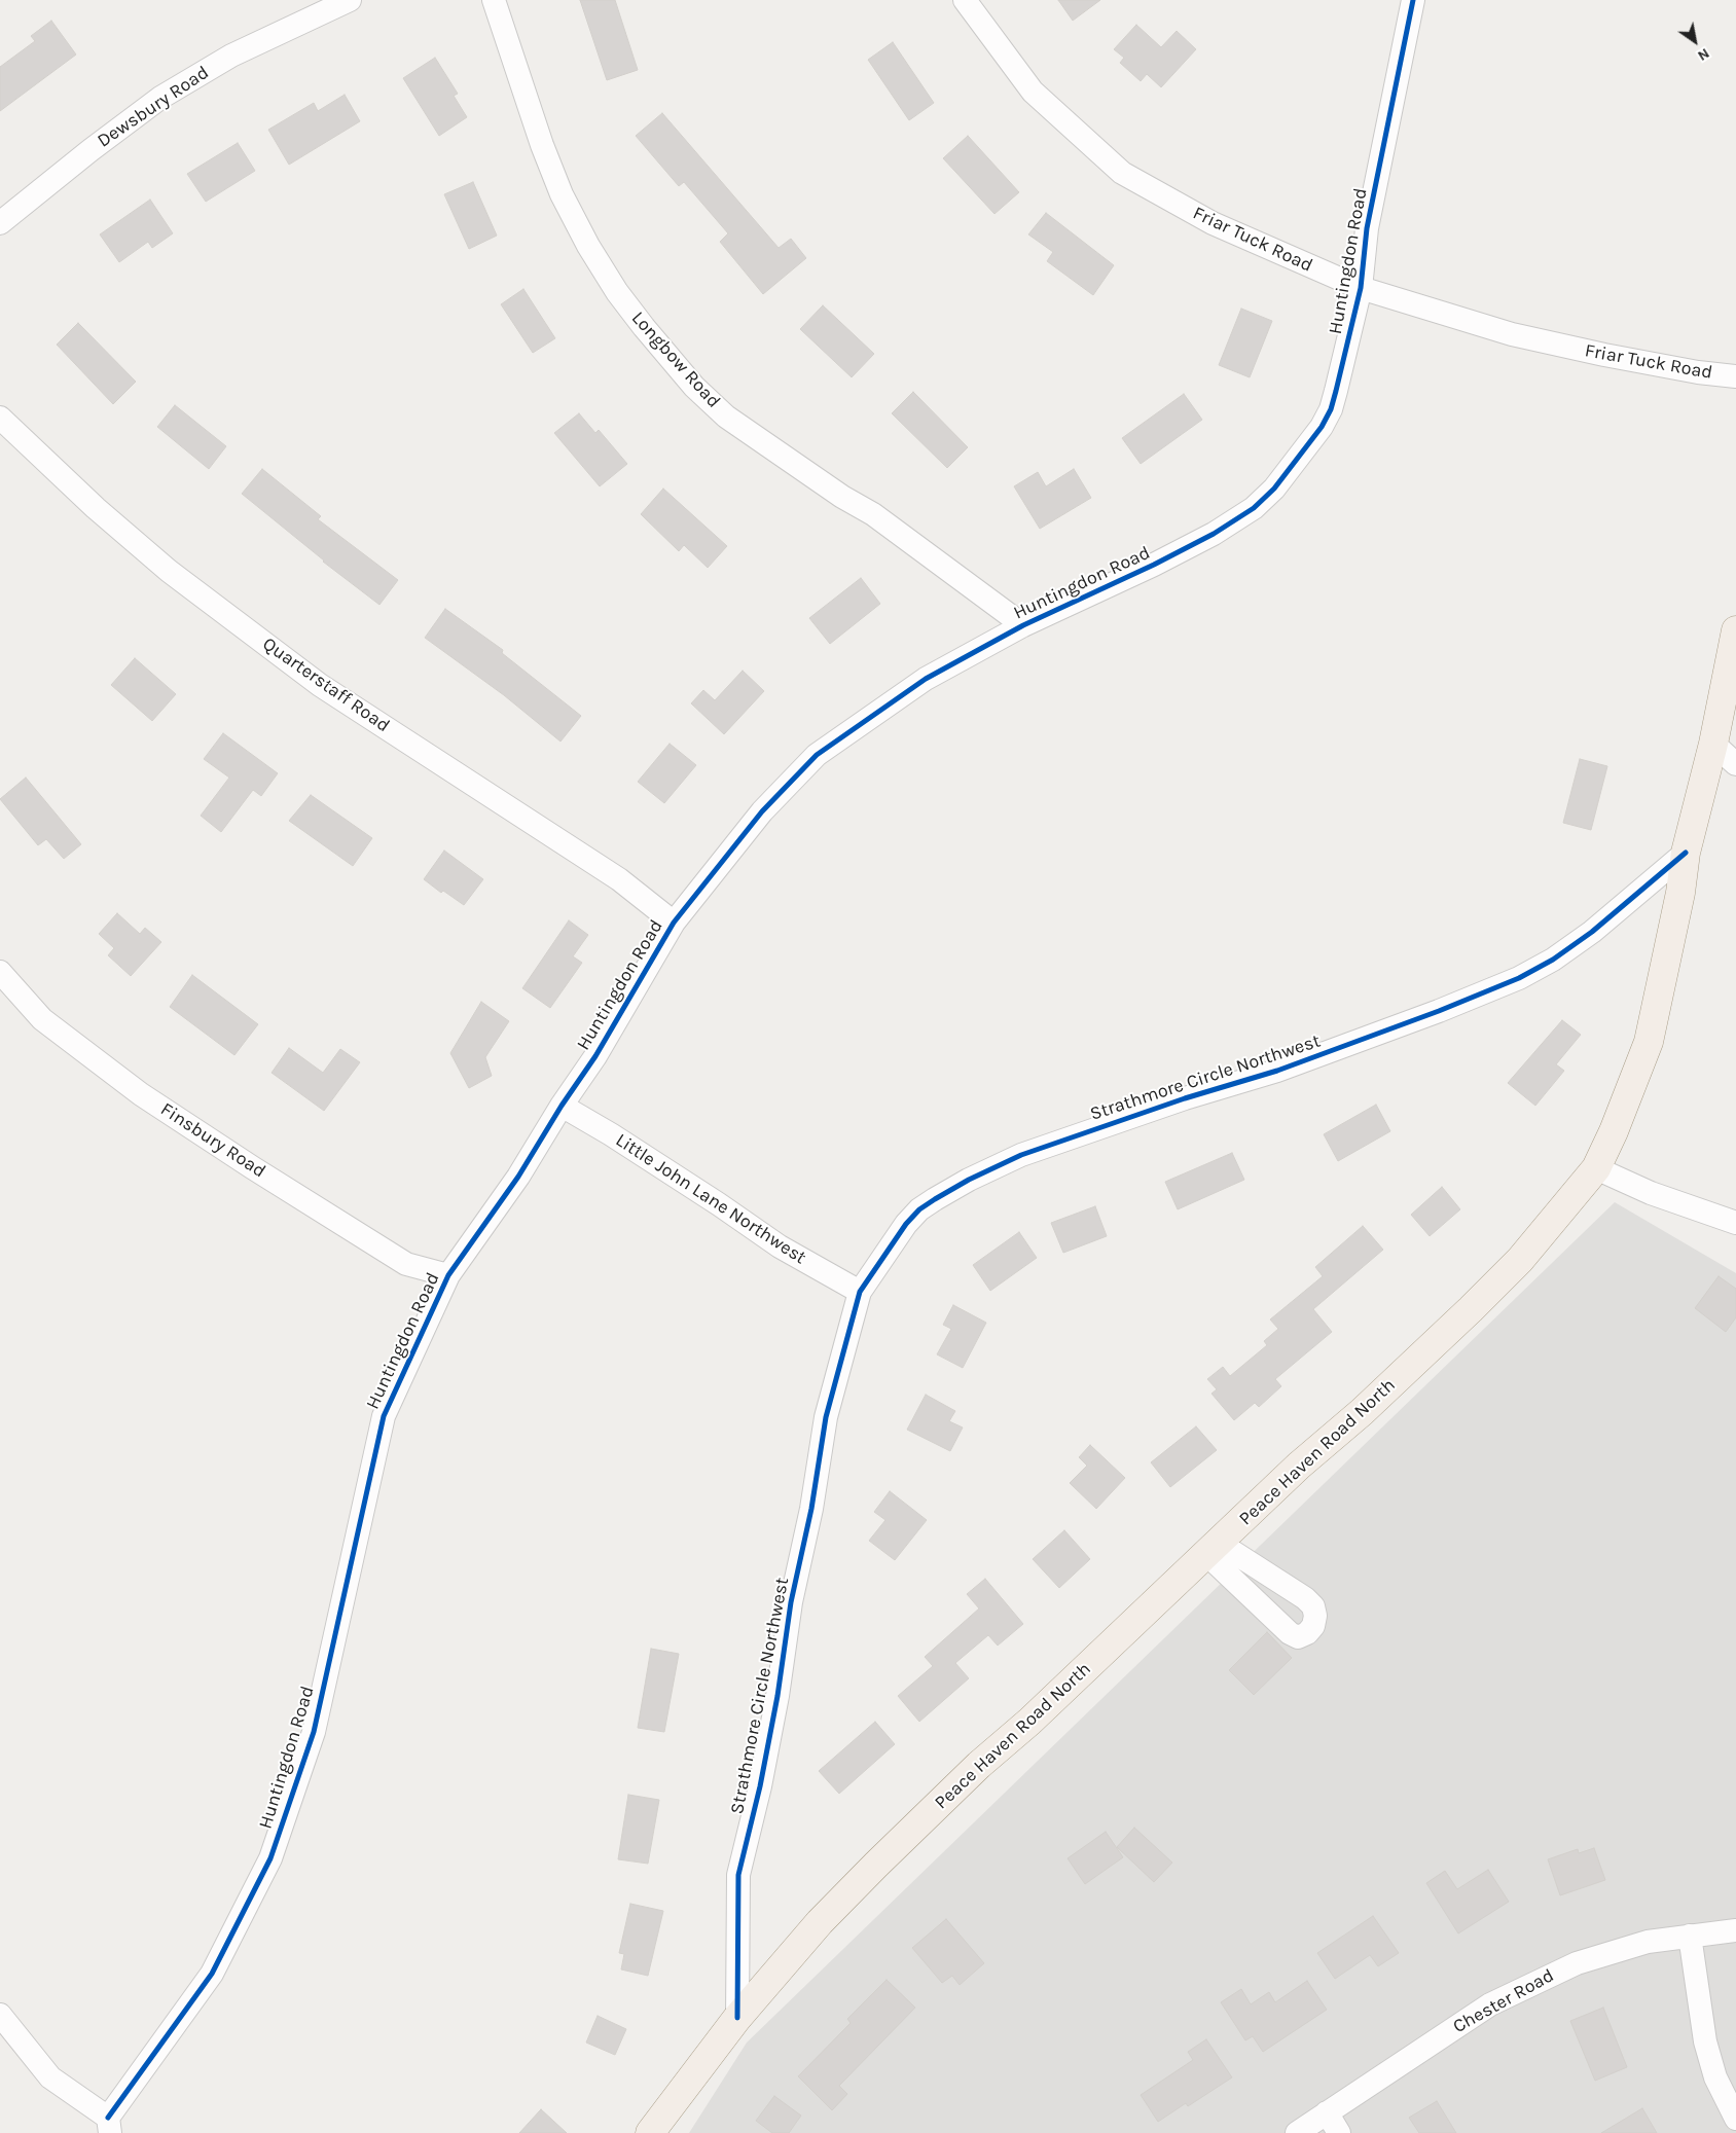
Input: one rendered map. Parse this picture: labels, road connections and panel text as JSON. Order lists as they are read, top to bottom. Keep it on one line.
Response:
{"streets":{"main road":["Peace Haven Road North"],"street":["Dewsbury Road","Friar Tuck Road","Huntingdon Road","Longbow Road","Quarterstaff Road","Strathmore Circle Northwest","Finsbury Road","Little John Lane Northwest","Chester Road"]},"crossings":[["Friar Tuck Road","Huntingdon Road"],["Huntingdon Road","Longbow Road"],["Huntingdon Road","Quarterstaff Road"],["Huntingdon Road","Finsbury Road"],["Huntingdon Road","Little John Lane Northwest"],["Strathmore Circle Northwest","Little John Lane Northwest"],["Strathmore Circle Northwest","Peace Haven Road North"]],"north":"bottom right"}
